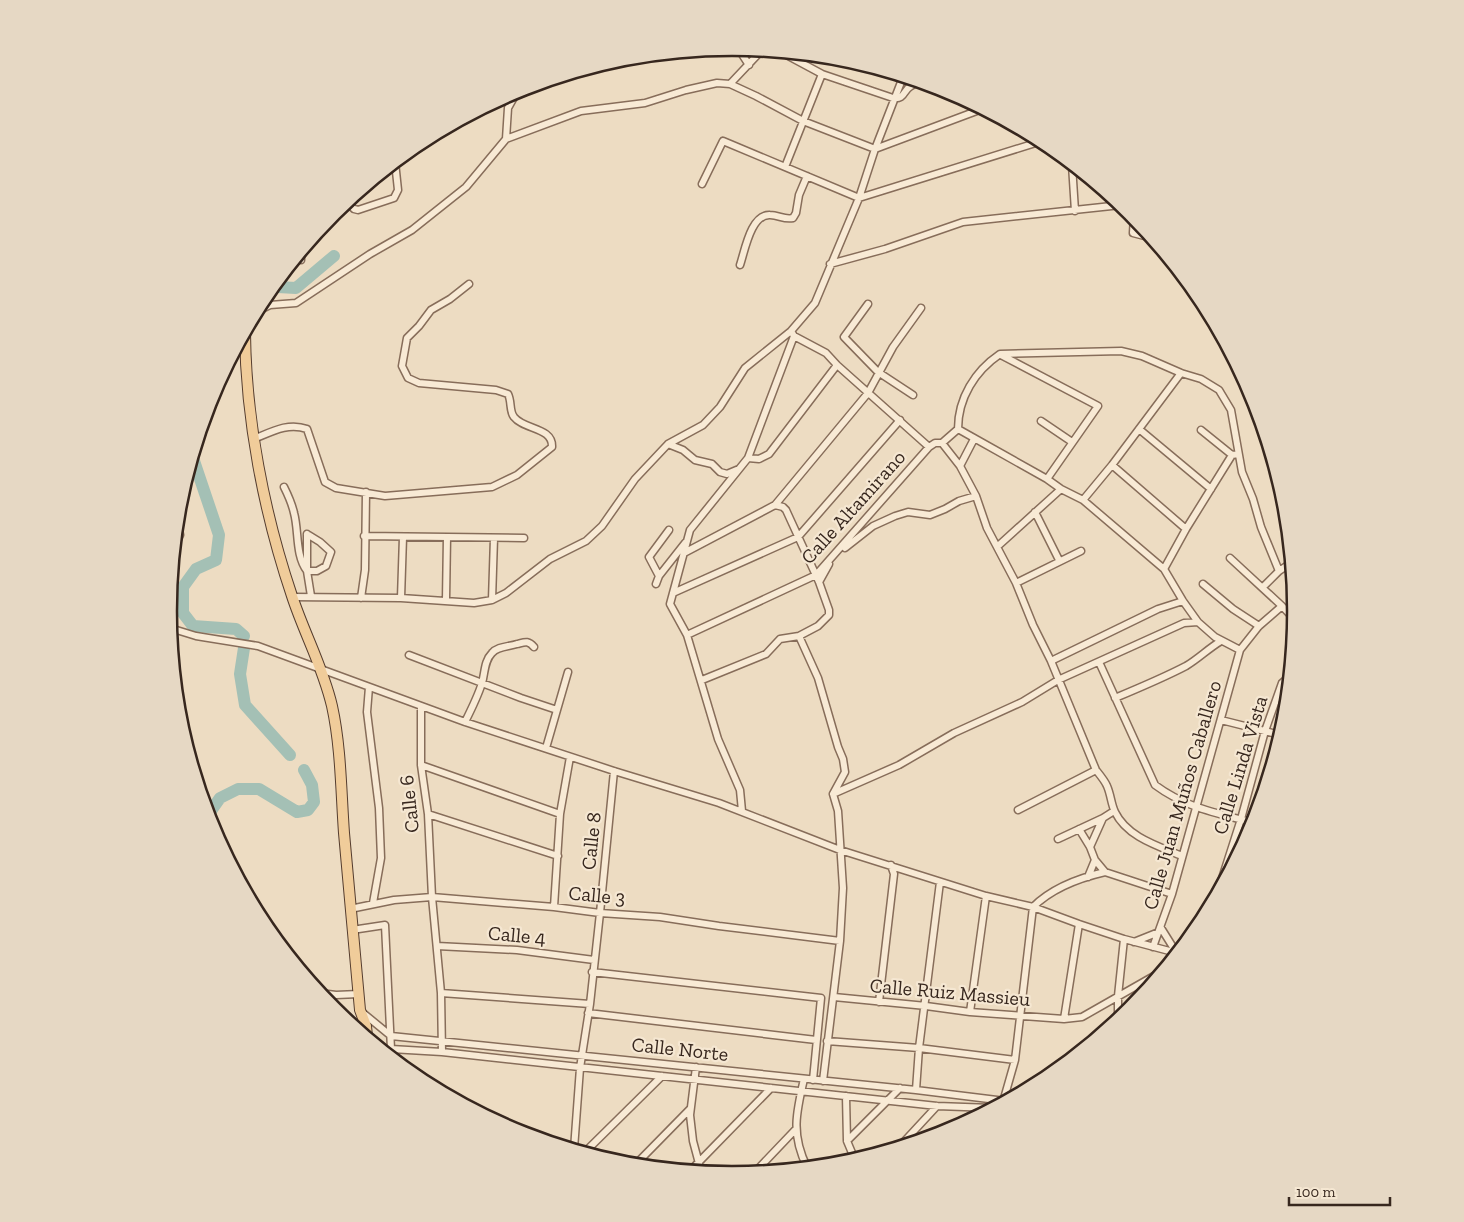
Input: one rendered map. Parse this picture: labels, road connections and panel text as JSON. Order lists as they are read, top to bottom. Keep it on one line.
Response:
{"streets":{"street":["Calle Altamirano","Calle Linda Vista","Calle Juan Muños Caballero","Calle 6","Calle 8","Calle 3","Calle 4","Calle Ruiz Massieu","Calle Norte"]},"crossings":[["Calle 6","Calle 3"],["Calle 6","Calle 4"],["Calle 6","Calle Norte"],["Calle 8","Calle 3"],["Calle 8","Calle 4"],["Calle 8","Calle Norte"]],"scale_bar":"100 m"}
